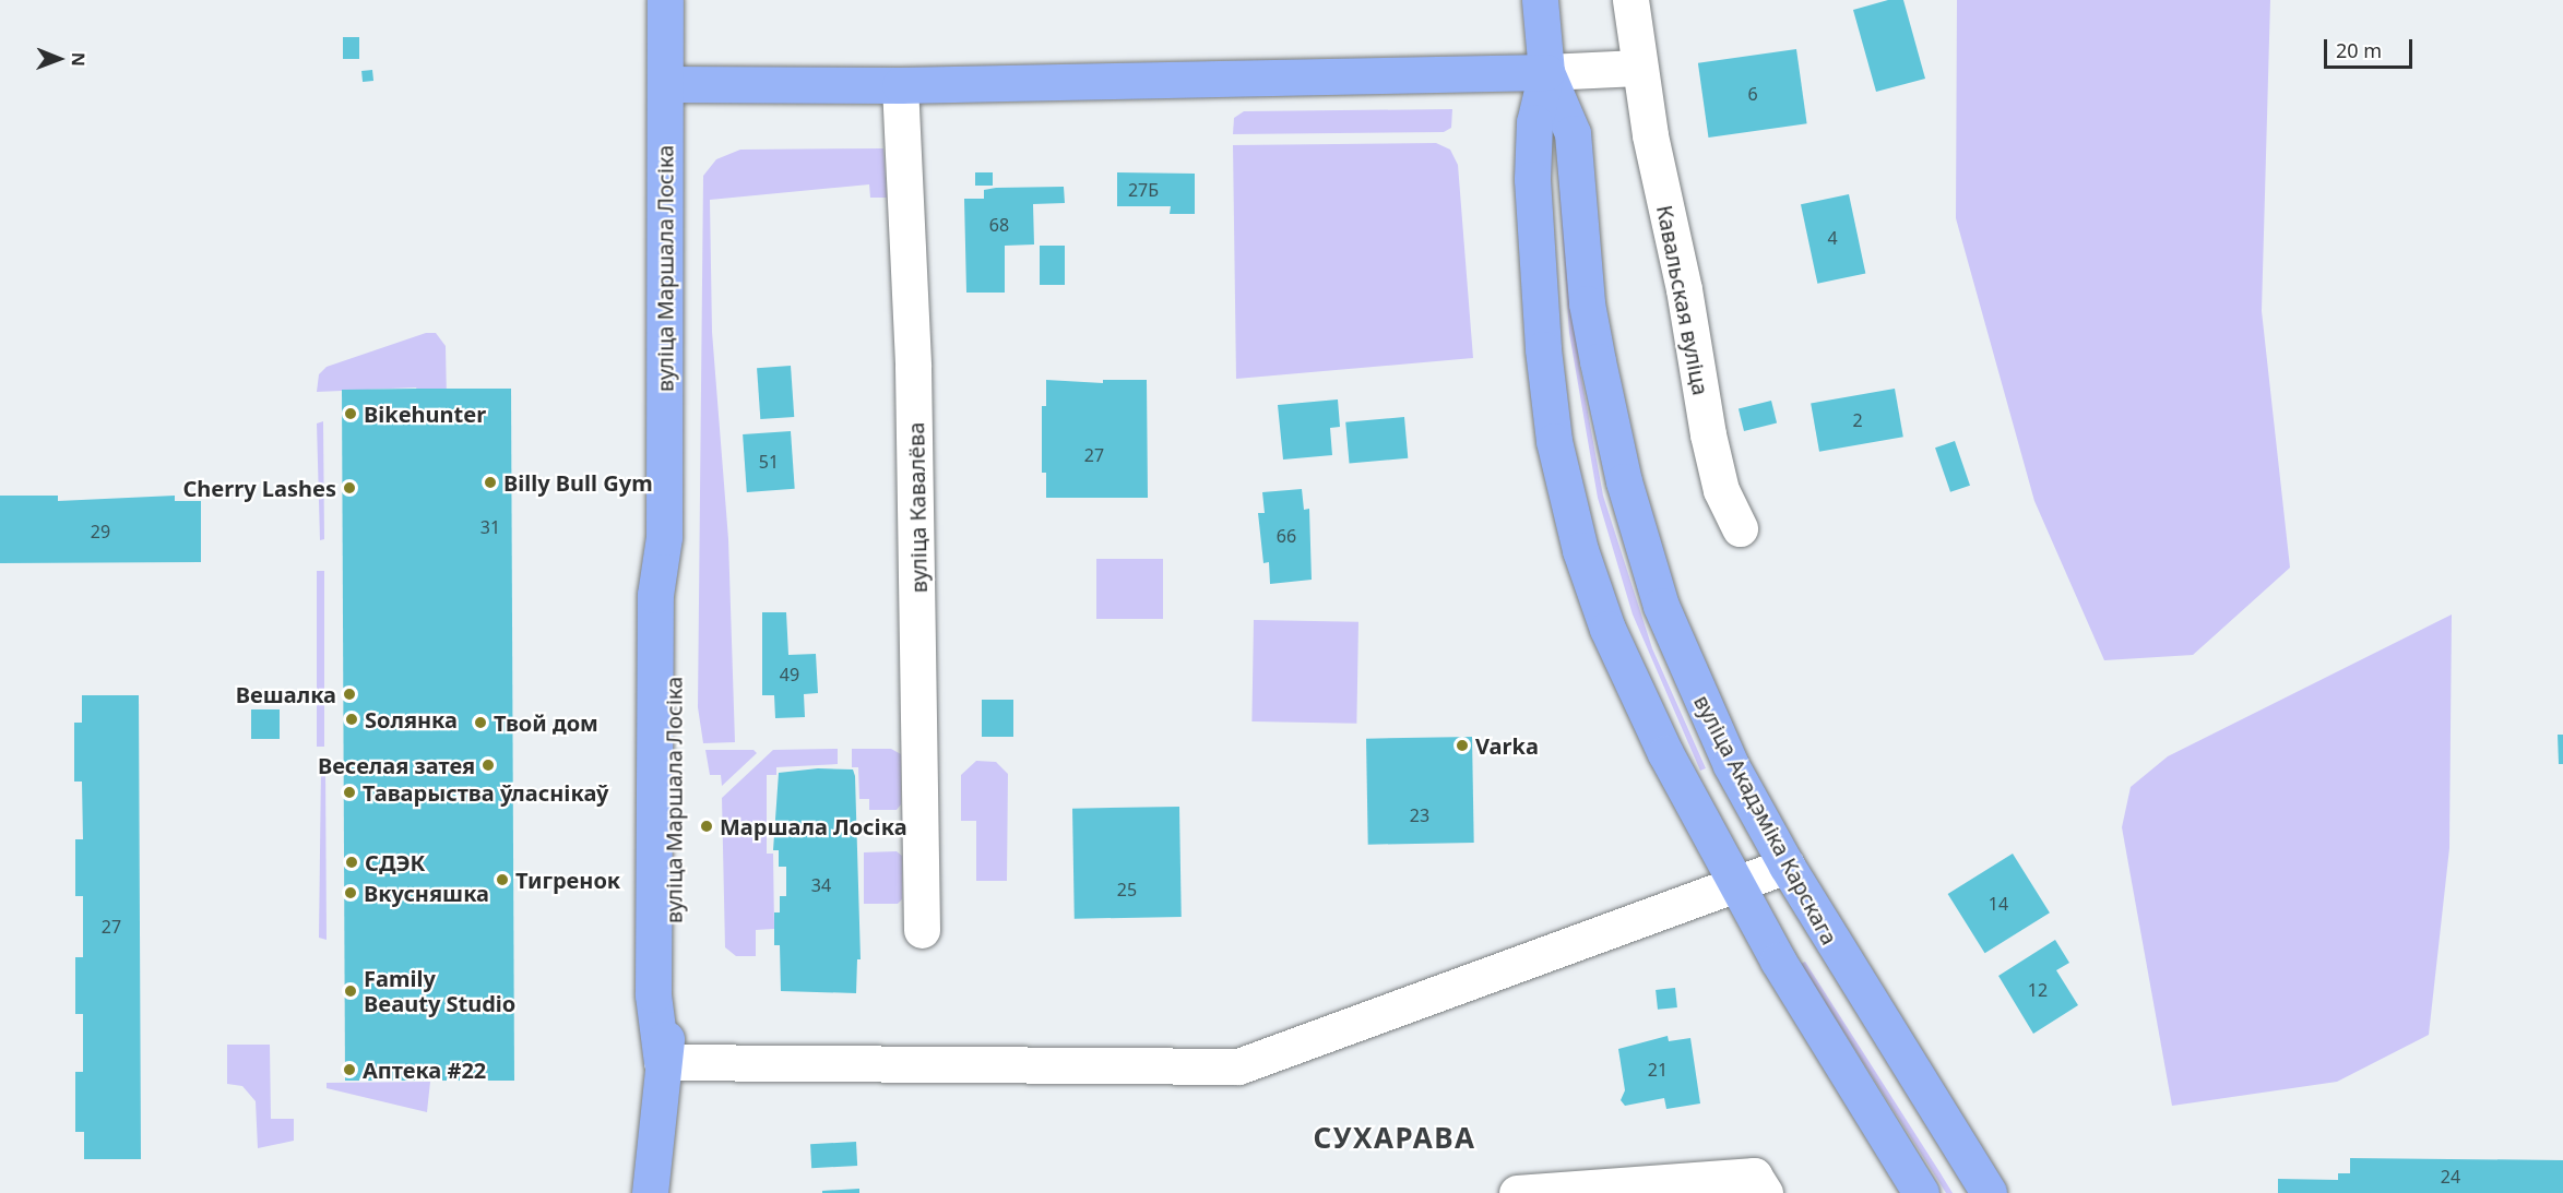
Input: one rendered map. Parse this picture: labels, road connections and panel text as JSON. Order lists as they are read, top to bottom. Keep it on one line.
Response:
{"streets":{"main road":["вуліца Маршала Лосіка","вуліца Акадэміка Карскага"],"street":["Кавальская вуліца","вуліца Кавалёва"]},"districts":["СУХАРАВА"],"places":["Bikehunter","Billy Bull Gym","Cherry Lashes","Вешалка","Sолянка","Твой дом","Varka","Веселая затея","Таварыства ўласнікаў","Маршала Лосіка","СДЭК","Тигренок","Вкусняшка","Family Beauty Studio","Аптека #22"],"house_numbers":["6","27Б","68","4","2","27","51","31","29","66","49","23","34","25","14","27","12","21","24"],"scale_bar":"20 m","north":"right"}
